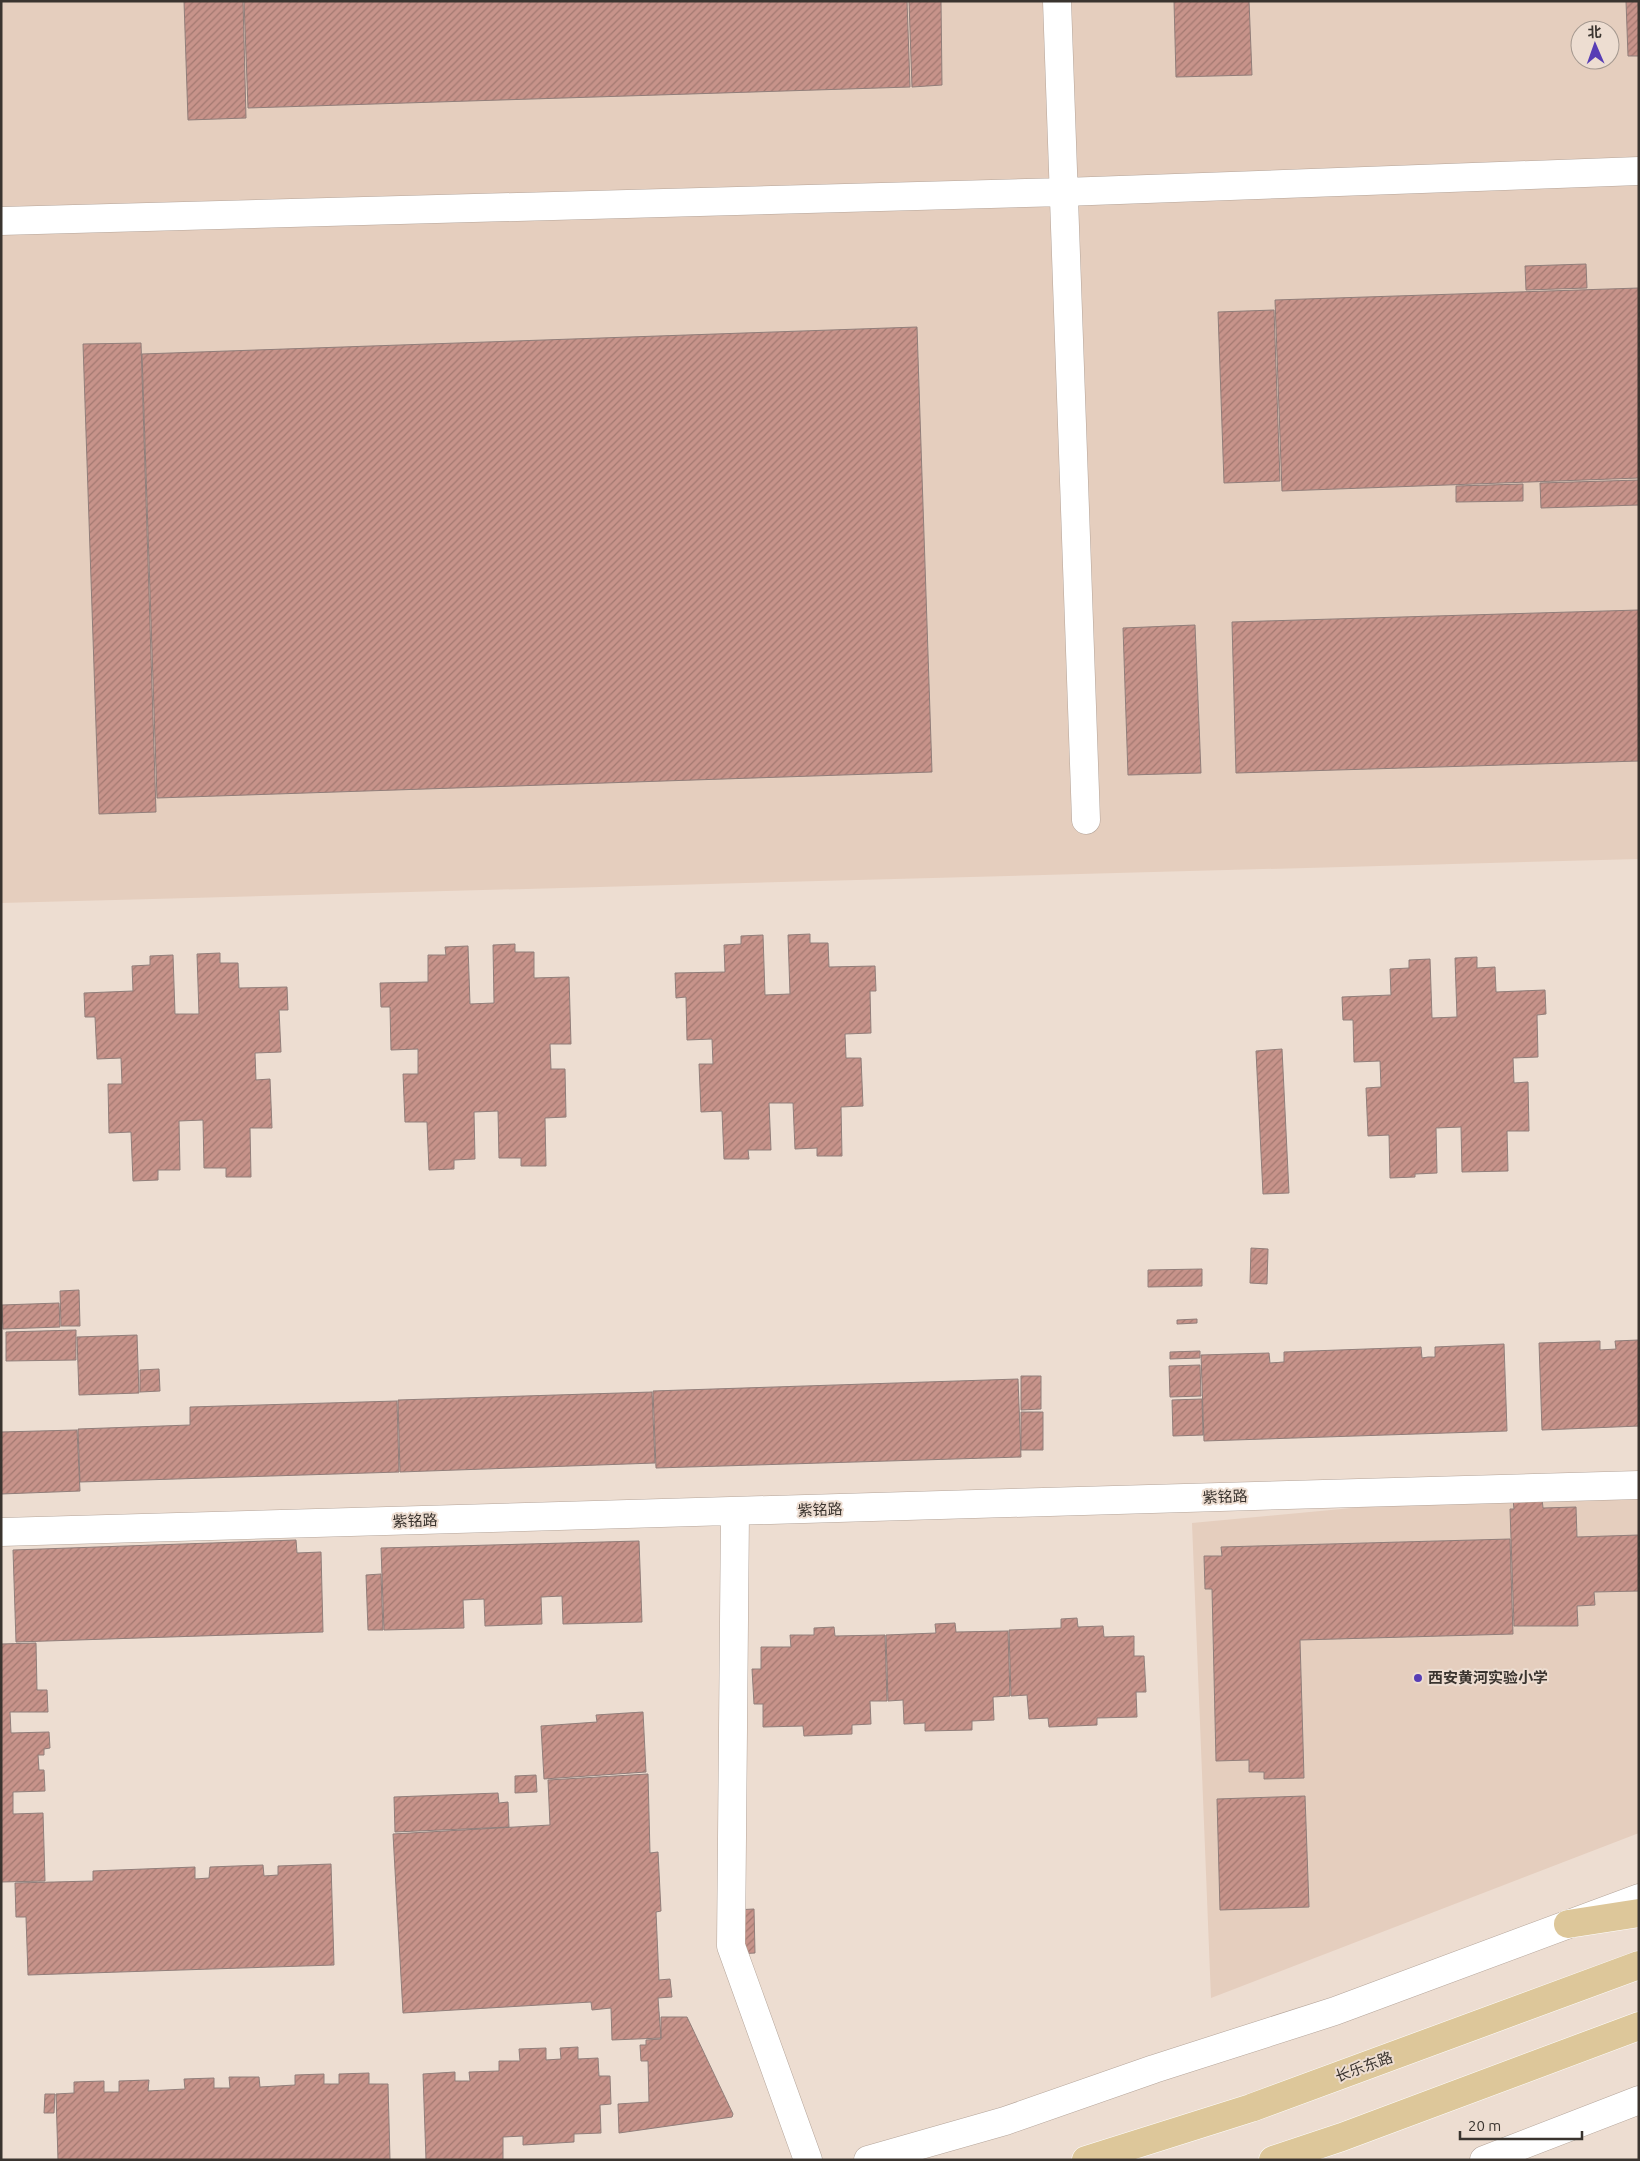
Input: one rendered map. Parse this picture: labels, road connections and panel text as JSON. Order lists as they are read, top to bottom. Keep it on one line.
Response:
{"streets":{"main road":["长乐东路"],"street":["紫铭路"]},"places":["西安黄河实验小学"],"scale_bar":"20 m","north":"top"}
